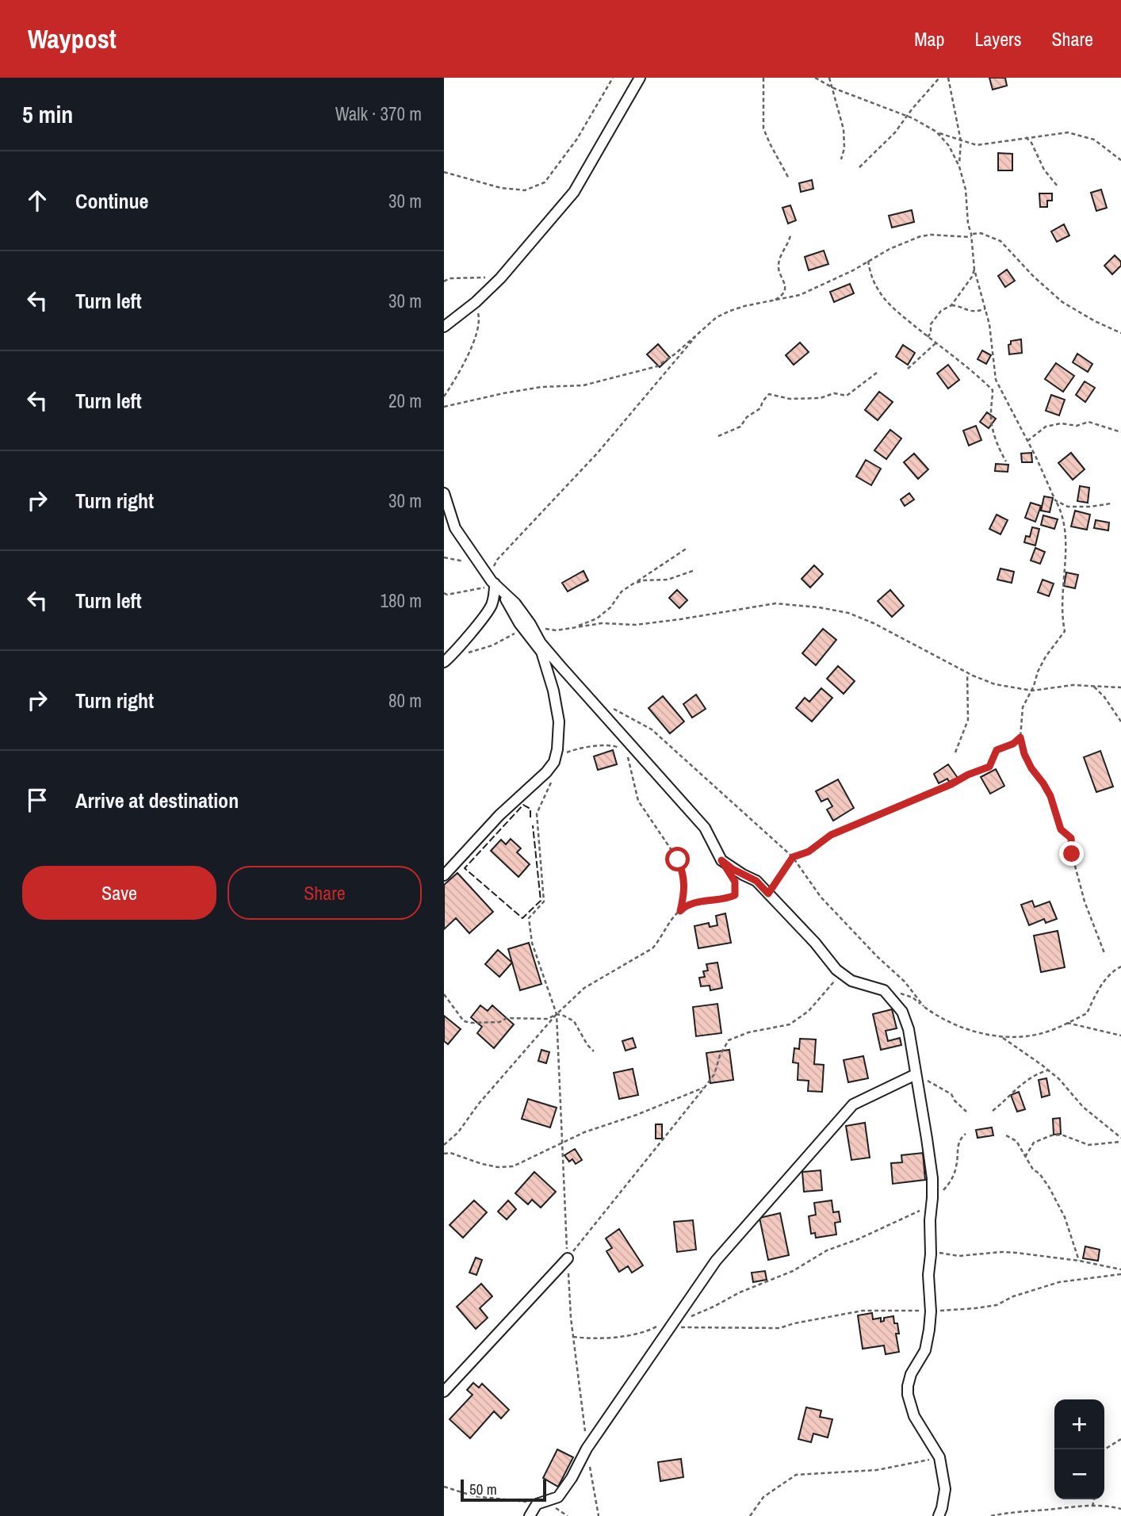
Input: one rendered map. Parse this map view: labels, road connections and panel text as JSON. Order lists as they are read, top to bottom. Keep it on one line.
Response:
{"scale_bar":"50 m","page":{"header":"Waypost","nav":["Map","Layers","Share"],"heading":["5 min","Walk · 370 m"],"list":[["Continue","30 m"],["Turn left","30 m"],["Turn left","20 m"],["Turn right","30 m"],["Turn left","180 m"],["Turn right","80 m"],"Arrive at destination"],"buttons":["Save","Share"],"map_buttons":["+","−"],"scale":"50 m"}}
